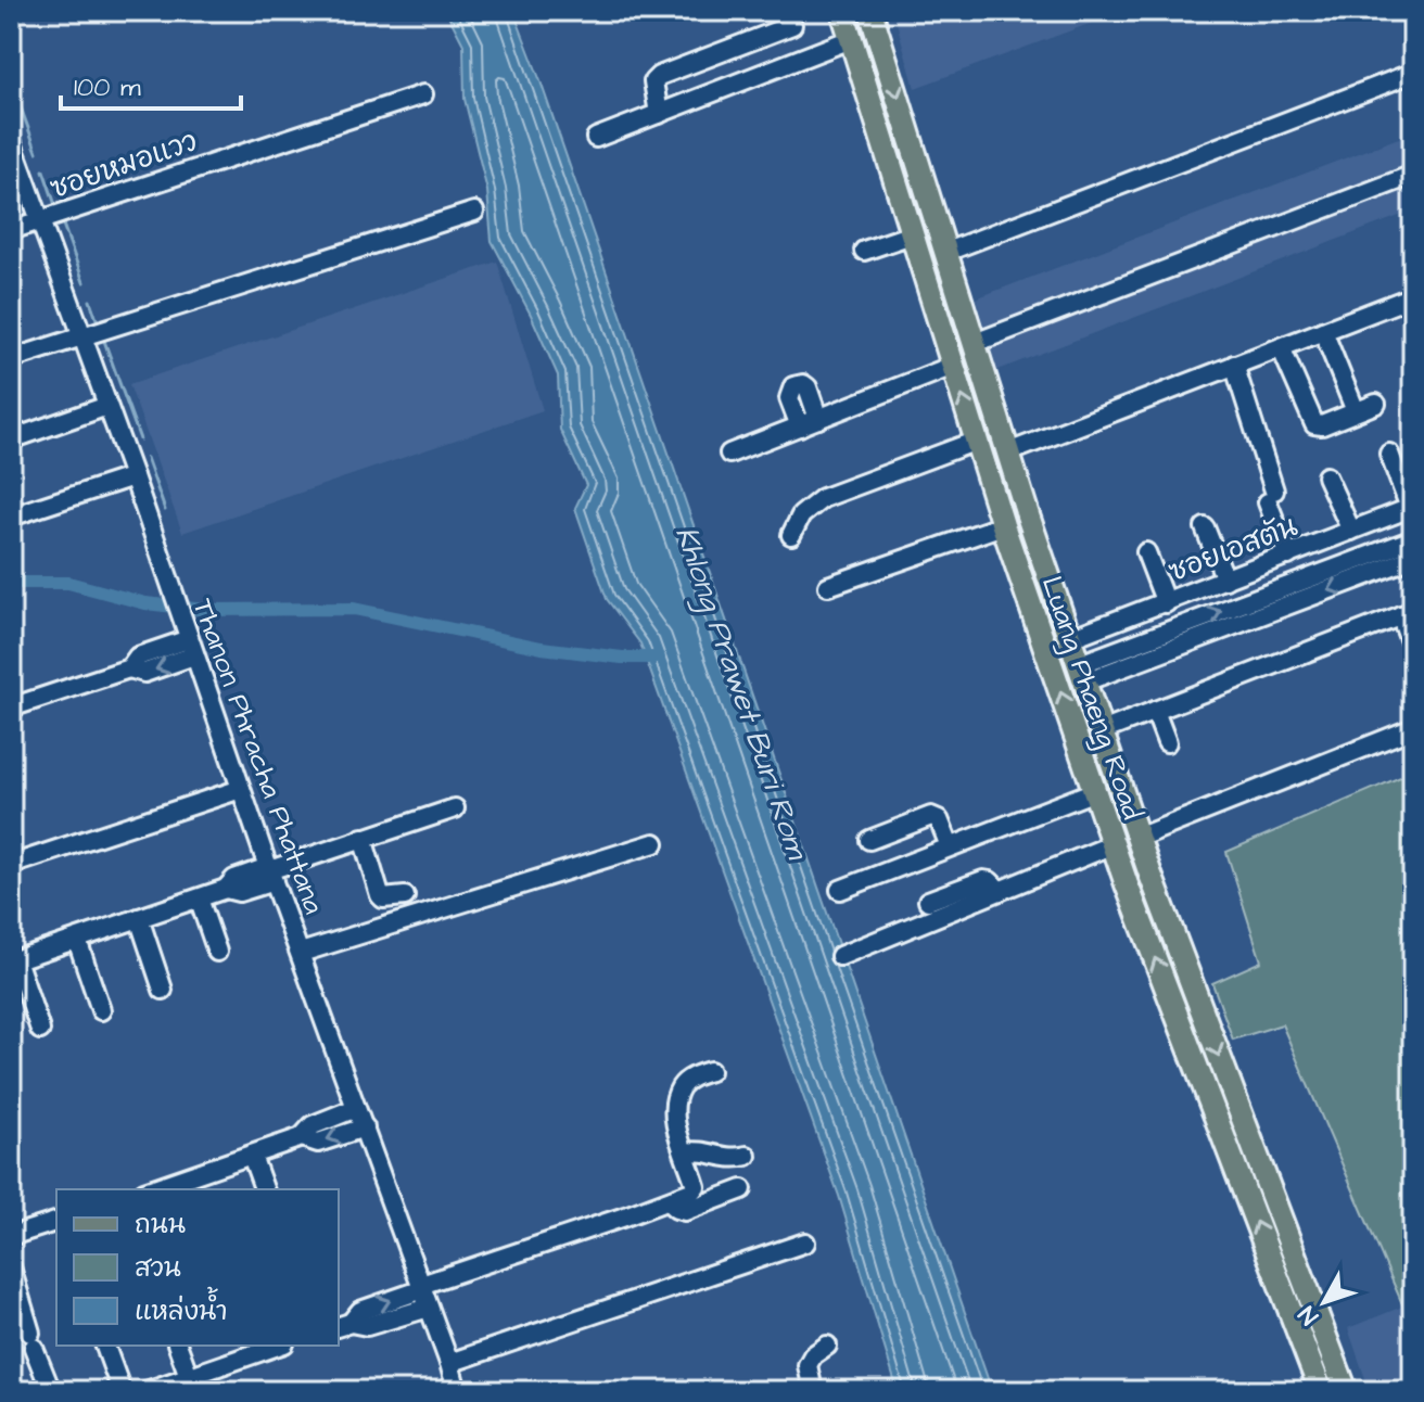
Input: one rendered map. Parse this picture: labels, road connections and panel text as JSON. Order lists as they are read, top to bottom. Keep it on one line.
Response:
{"streets":{"main road":["Luang Phaeng Road"],"street":["ซอยหมอแวว","ซอยเอสตัน","Thanon Phracha Phattana"]},"crossings":[["ซอยหมอแวว","Thanon Phracha Phattana"],["ซอยเอสตัน","Luang Phaeng Road"]],"water":["Khlong Prawet Buri Rom"],"legend":["ถนน","สวน","แหล่งน้ำ"],"scale_bar":"100 m","north":"bottom left"}
